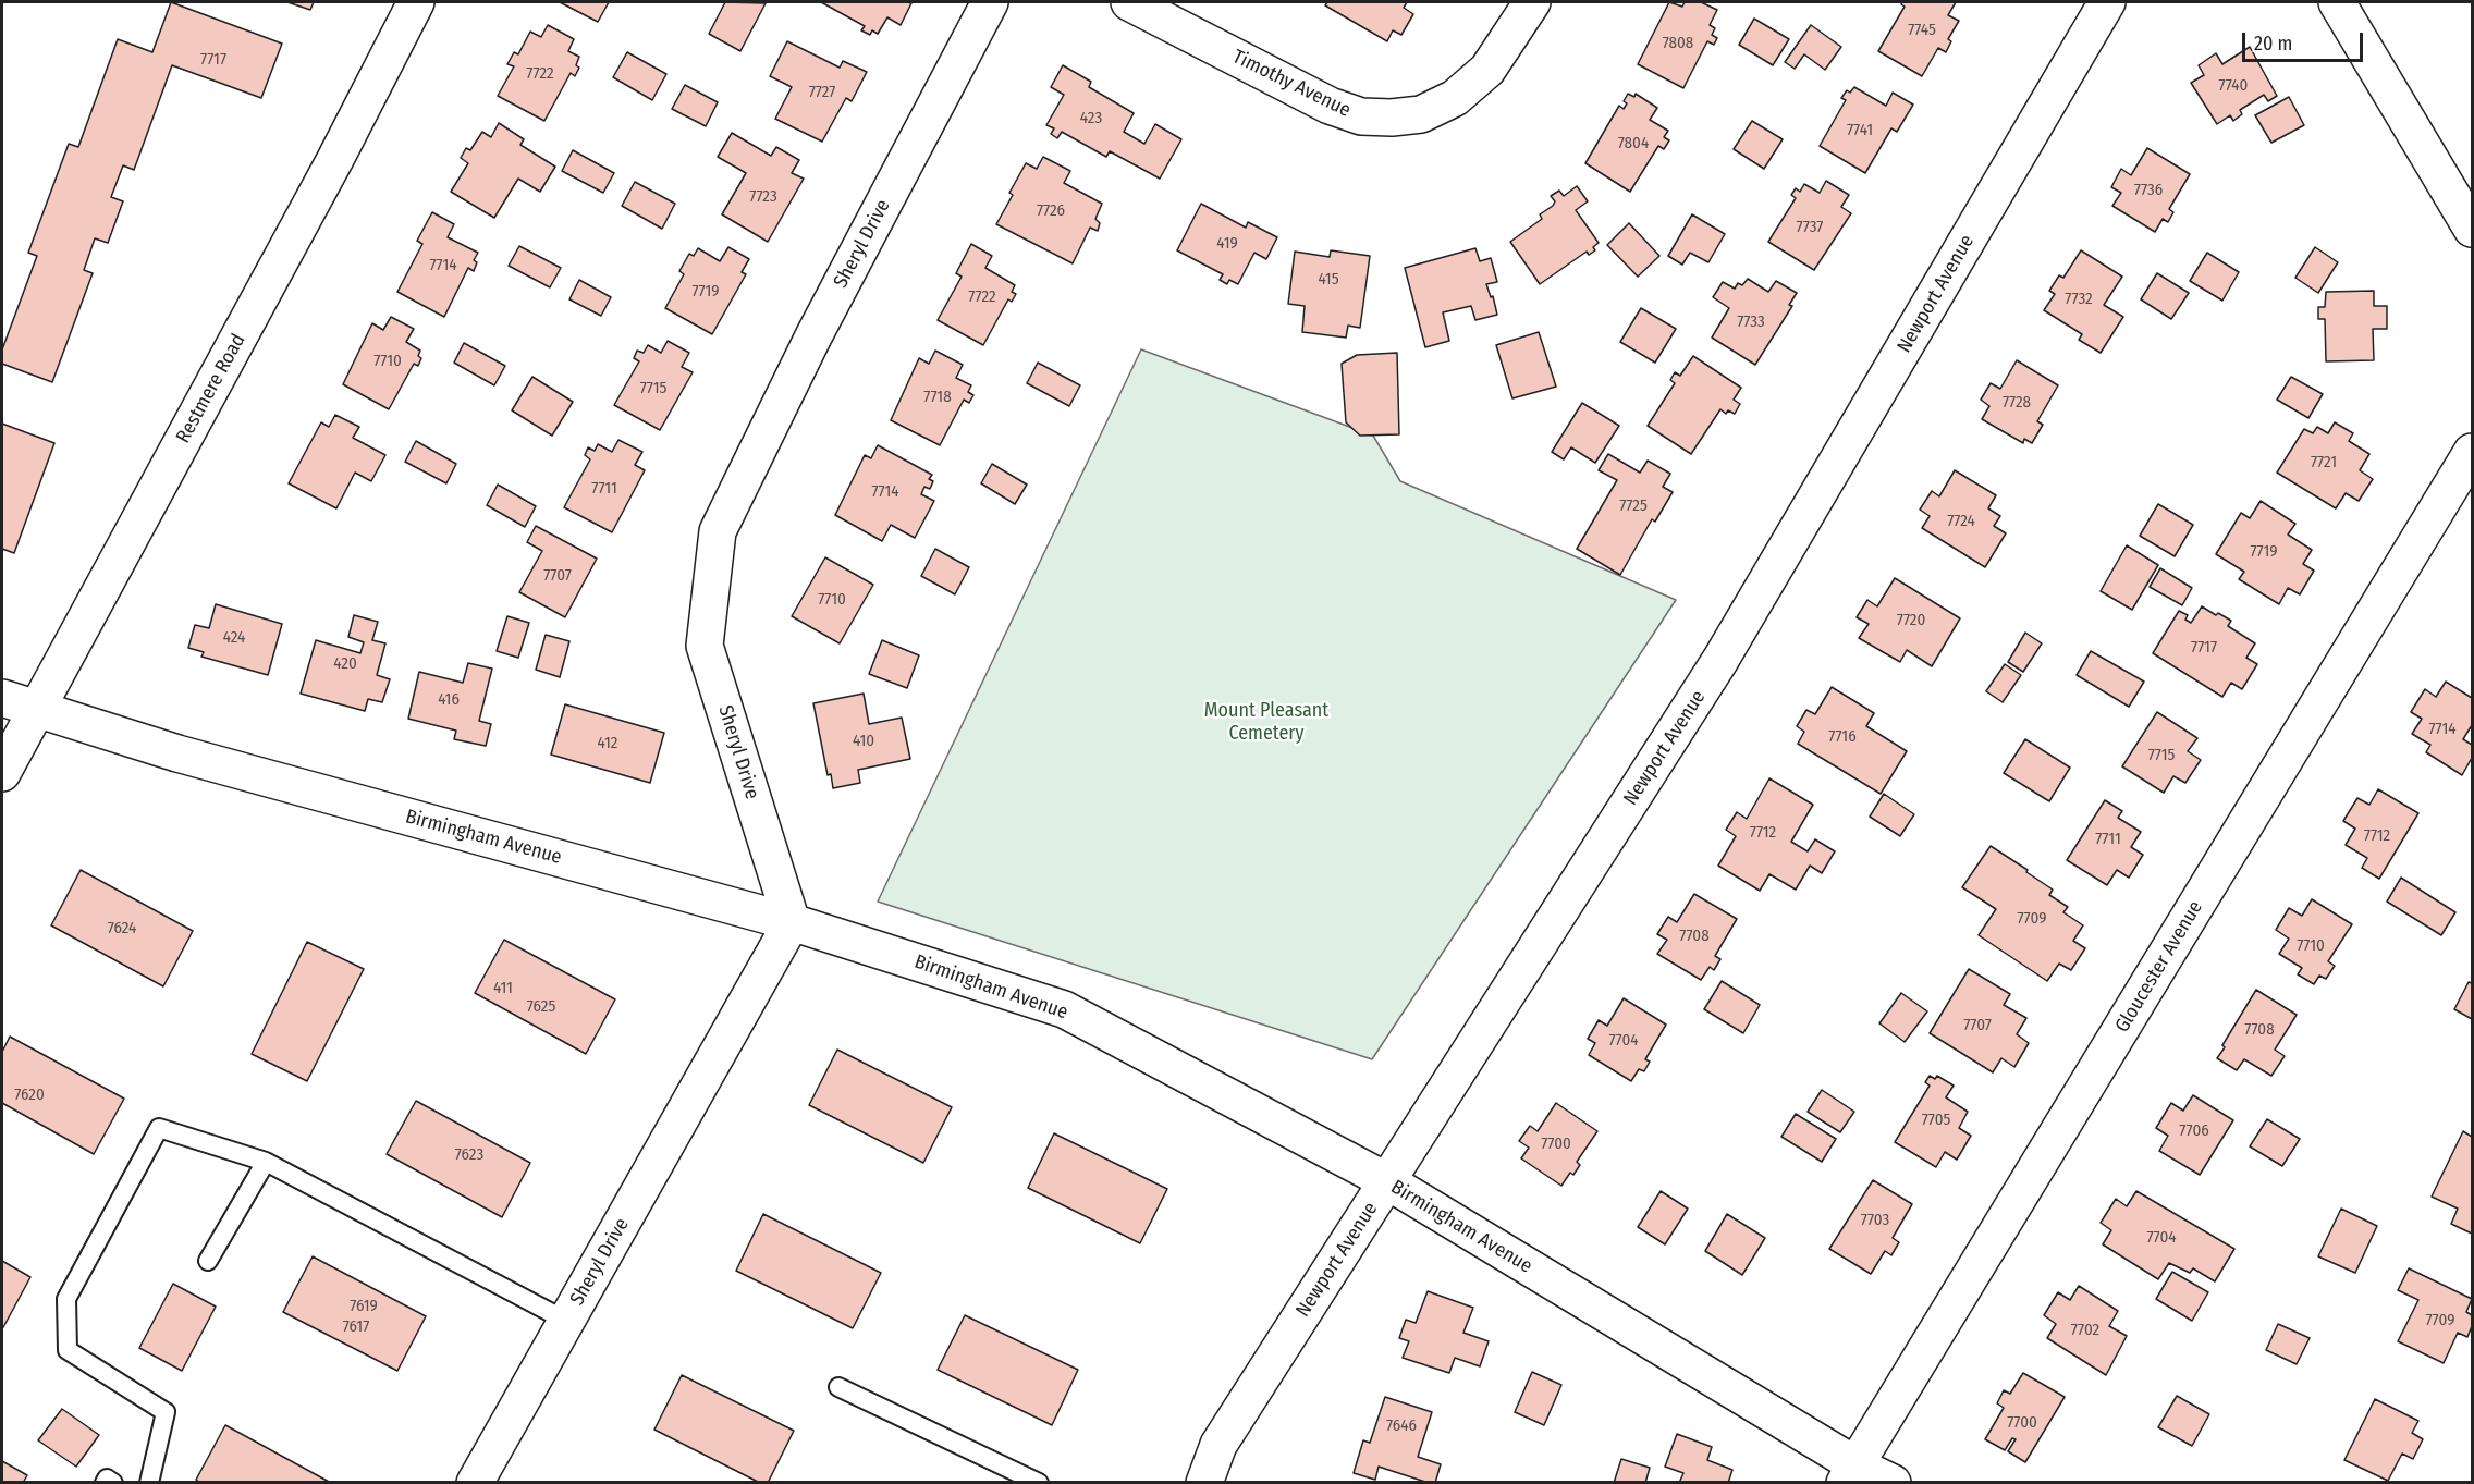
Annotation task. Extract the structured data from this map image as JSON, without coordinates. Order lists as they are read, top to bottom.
{
  "streets": {
    "street": [
      "Timothy Avenue",
      "Sheryl Drive",
      "Newport Avenue",
      "Restmere Road",
      "Birmingham Avenue",
      "Gloucester Avenue"
    ]
  },
  "crossings": [
    ["Sheryl Drive", "Birmingham Avenue"],
    ["Newport Avenue", "Birmingham Avenue"],
    ["Restmere Road", "Birmingham Avenue"],
    ["Birmingham Avenue", "Gloucester Avenue"]
  ],
  "parks": ["Mount Pleasant Cemetery"],
  "house_numbers": [
    "7745",
    "7808",
    "7717",
    "7722",
    "7740",
    "7727",
    "423",
    "7741",
    "7804",
    "7736",
    "7723",
    "7726",
    "7737",
    "419",
    "7714",
    "415",
    "7719",
    "7722",
    "7732",
    "7733",
    "7710",
    "7715",
    "7718",
    "7728",
    "7721",
    "7711",
    "7714",
    "7725",
    "7724",
    "7719",
    "7707",
    "7710",
    "7720",
    "424",
    "7717",
    "420",
    "416",
    "7714",
    "7716",
    "410",
    "412",
    "7715",
    "7712",
    "7712",
    "7711",
    "7709",
    "7624",
    "7708",
    "7710",
    "411",
    "7625",
    "7707",
    "7708",
    "7704",
    "7620",
    "7705",
    "7706",
    "7700",
    "7623",
    "7703",
    "7704",
    "7619",
    "7709",
    "7617",
    "7702",
    "7700",
    "7646"
  ],
  "scale_bar": "20 m"
}
